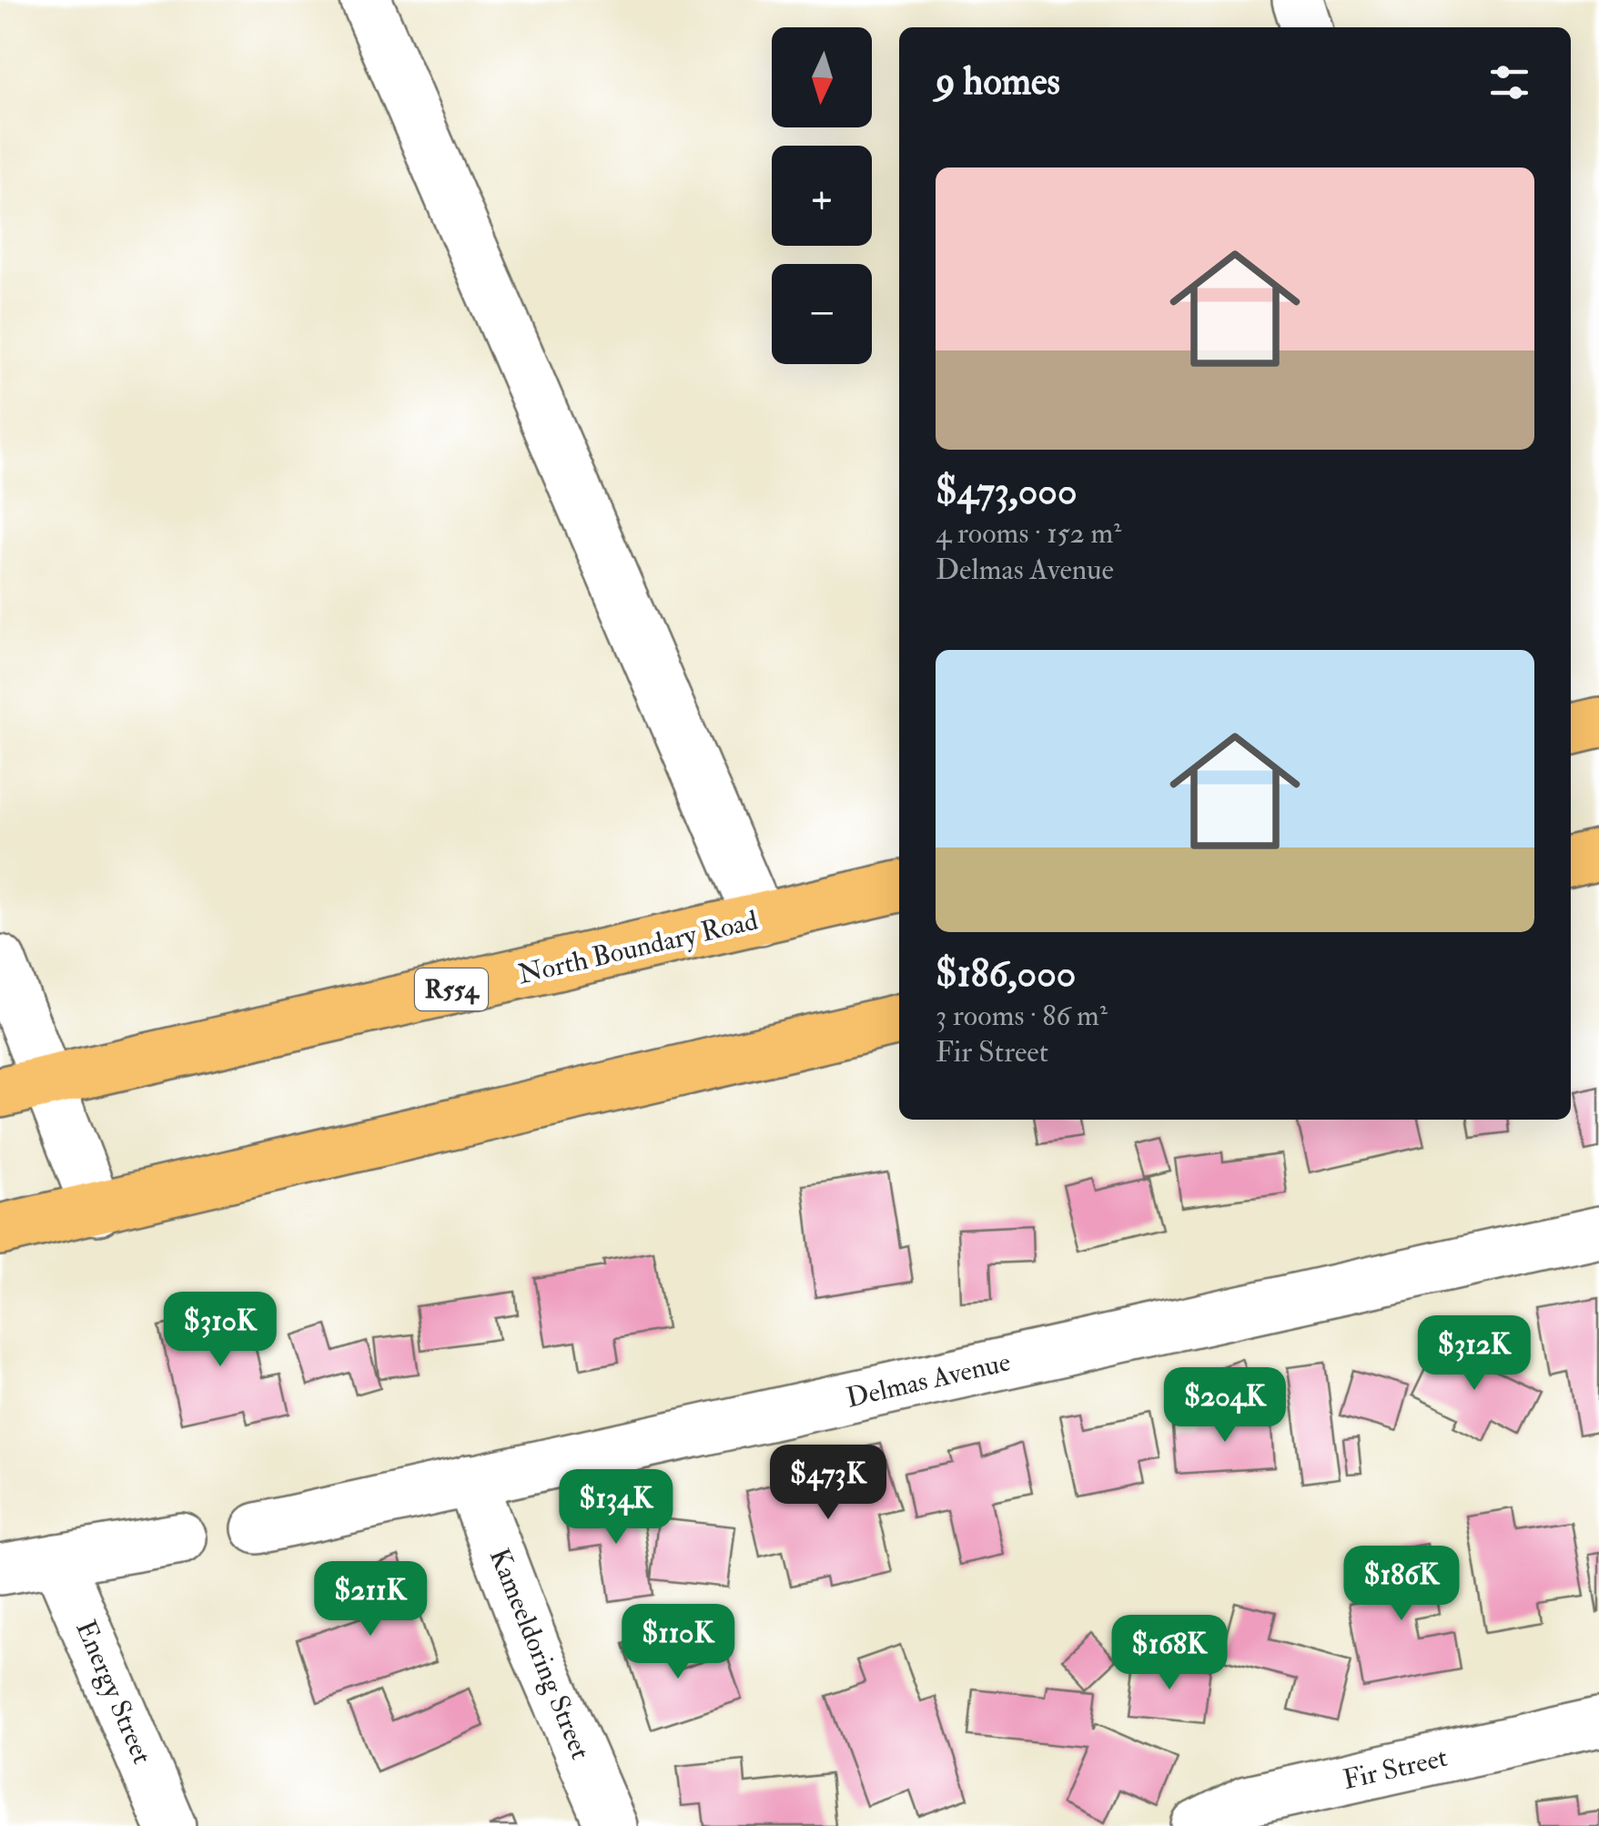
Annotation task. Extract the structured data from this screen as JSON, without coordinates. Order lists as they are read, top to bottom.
{
  "streets": {
    "main road": ["North Boundary Road", "R554"],
    "street": [
      "Delmas Avenue",
      "Kameeldoring Street",
      "Energy Street",
      "Fir Street"
    ]
  },
  "crossings": [
    ["Delmas Avenue", "Kameeldoring Street"]
  ],
  "north": "bottom",
  "page": {
    "map_buttons": ["+", "−"],
    "heading": "9 homes",
    "list": [
      {
        "name": "$473,000",
        "note": "4 rooms · 152 m² · Delmas Avenue"
      },
      {
        "name": "$186,000",
        "note": "3 rooms · 86 m² · Fir Street"
      }
    ],
    "price": [
      "$310K",
      "$312K",
      "$204K",
      "$473K",
      "$134K",
      "$186K",
      "$211K",
      "$110K",
      "$168K"
    ]
  }
}
